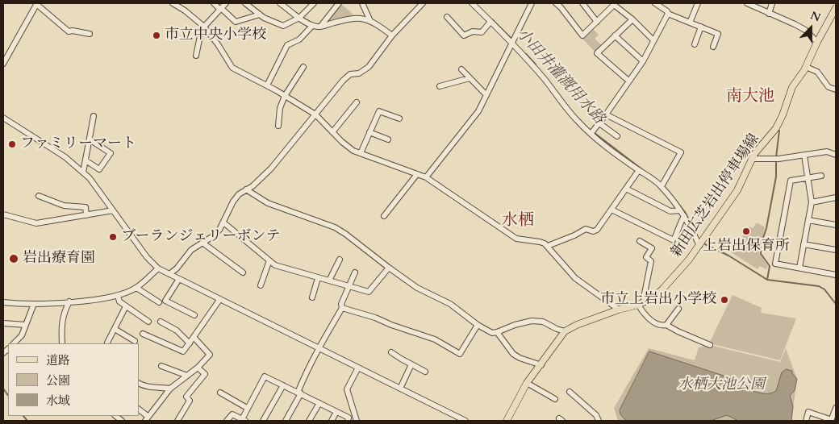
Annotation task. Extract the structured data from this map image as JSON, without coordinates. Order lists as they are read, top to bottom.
{
  "streets": {
    "main road": ["新田広芝岩出停車場線"]
  },
  "districts": ["南大池", "水栖"],
  "water": ["小田井灌漑用水路"],
  "parks": ["水栖大池公園"],
  "places": [
    "市立中央小学校",
    "ファミリーマート",
    "上岩出保育所",
    "ブーランジェリーボンテ",
    "岩出療育園",
    "市立上岩出小学校"
  ],
  "legend": ["道路", "公園", "水域"],
  "north": "top"
}
